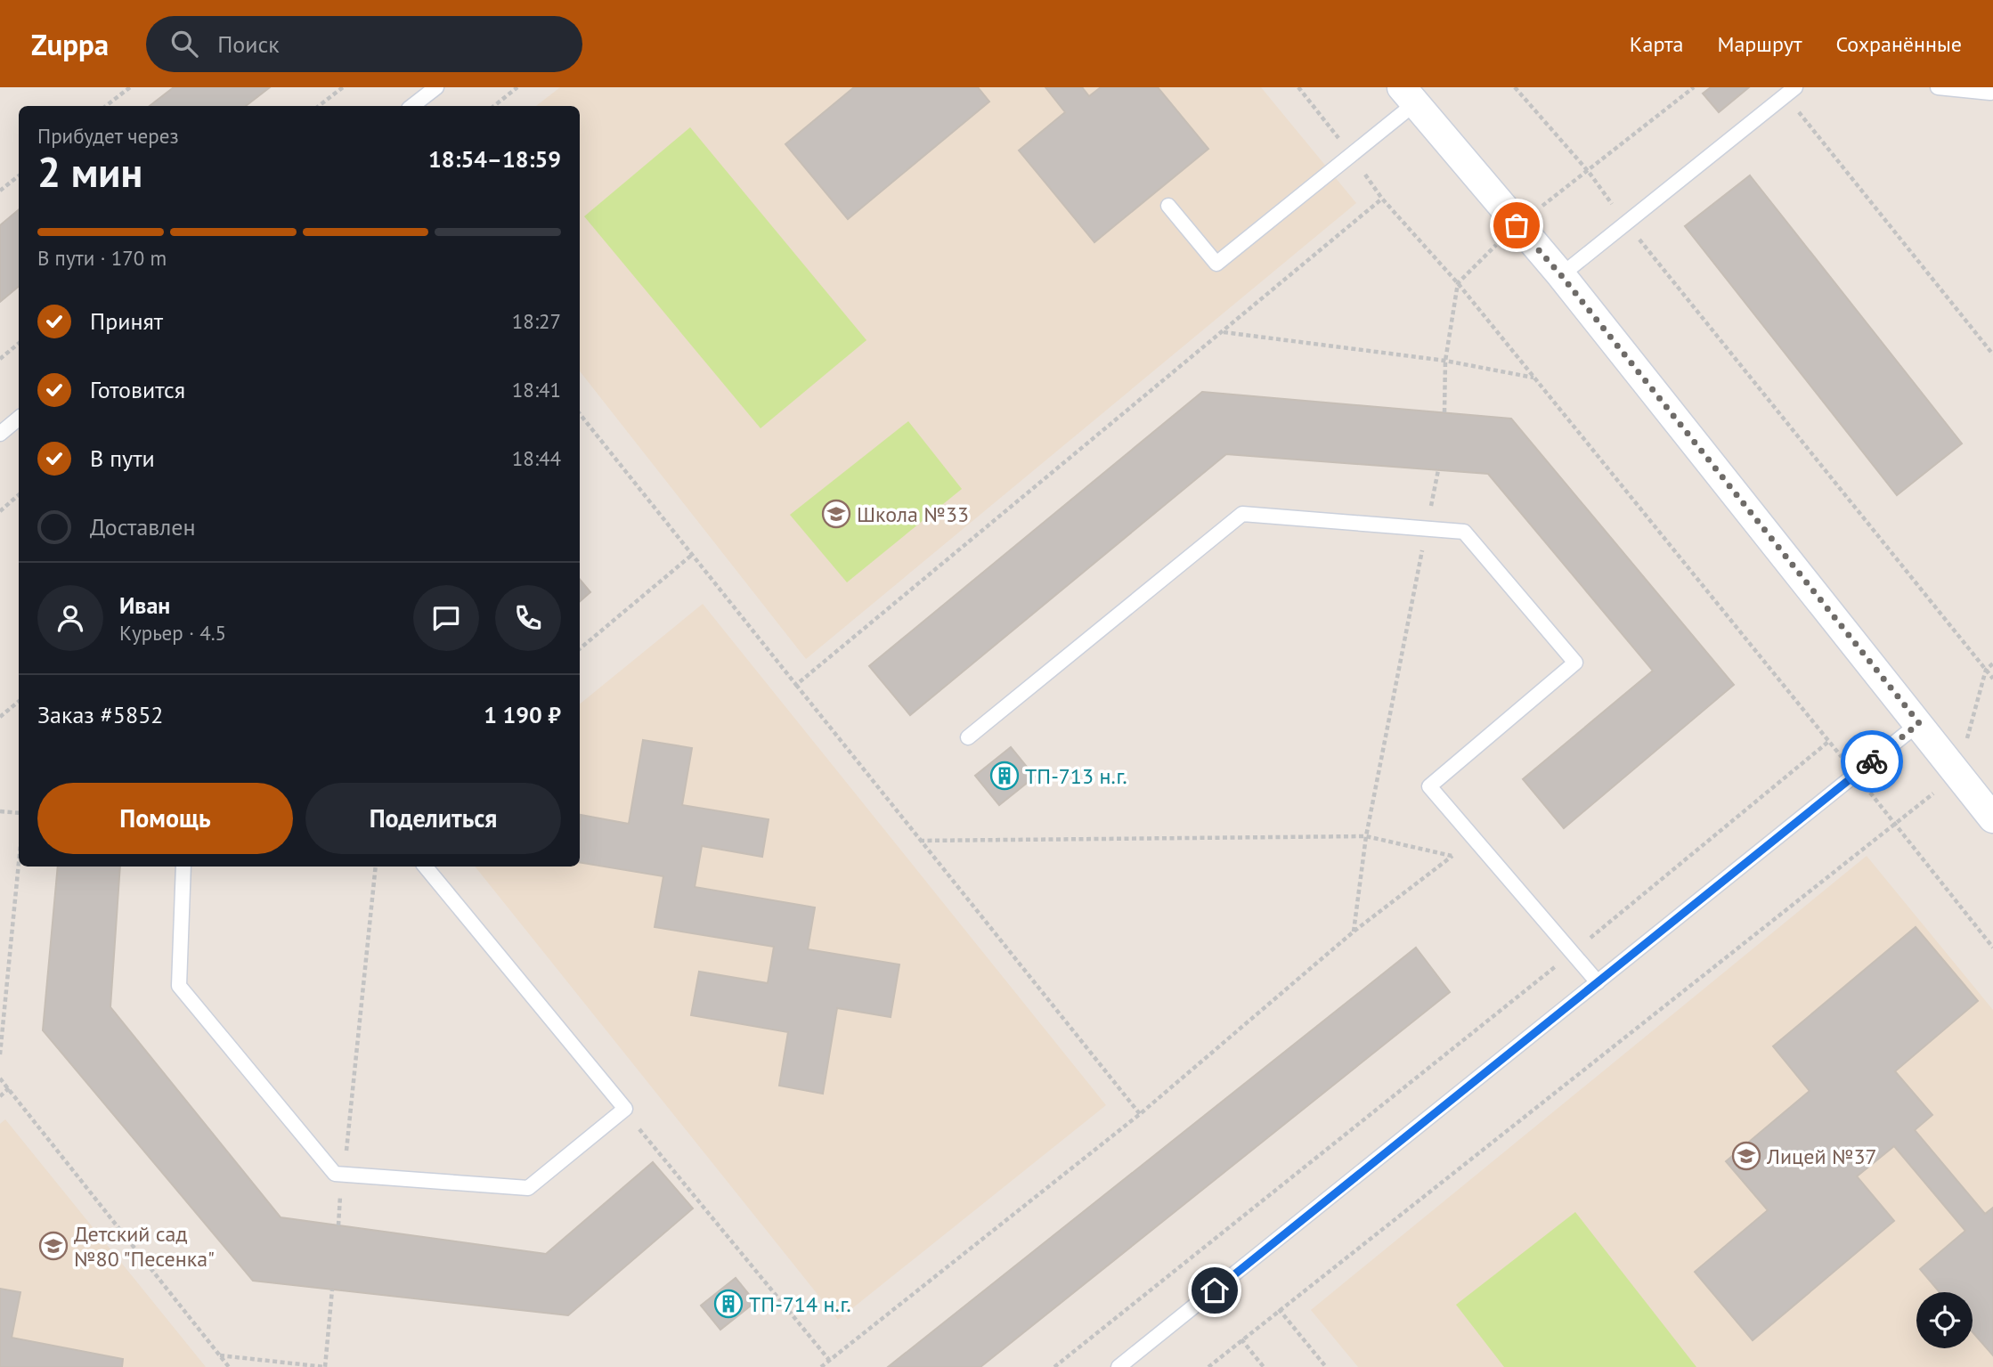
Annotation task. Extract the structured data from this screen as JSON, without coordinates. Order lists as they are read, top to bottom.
{
  "places": {
    "school or university": ["Школа №33", "Лицей №37", "Детский сад №80 \"Песенка\""],
    "building": ["ТП-713 н.г.", "ТП-714 н.г."]
  },
  "page": {
    "header": "Zuppa",
    "search": "Поиск",
    "nav": ["Карта", "Маршрут", "Сохранённые"],
    "heading": ["2 мин", "Прибудет через", "18:54–18:59"],
    "panel": [
      "Иван",
      "Курьер · 4.5",
      "Заказ #5852",
      "1 190 ₽"
    ],
    "bar": "В пути · 170 m",
    "list": [
      ["Принят", "18:27"],
      ["Готовится", "18:41"],
      ["В пути", "18:44"],
      "Доставлен"
    ],
    "buttons": ["Помощь", "Поделиться"]
  }
}
